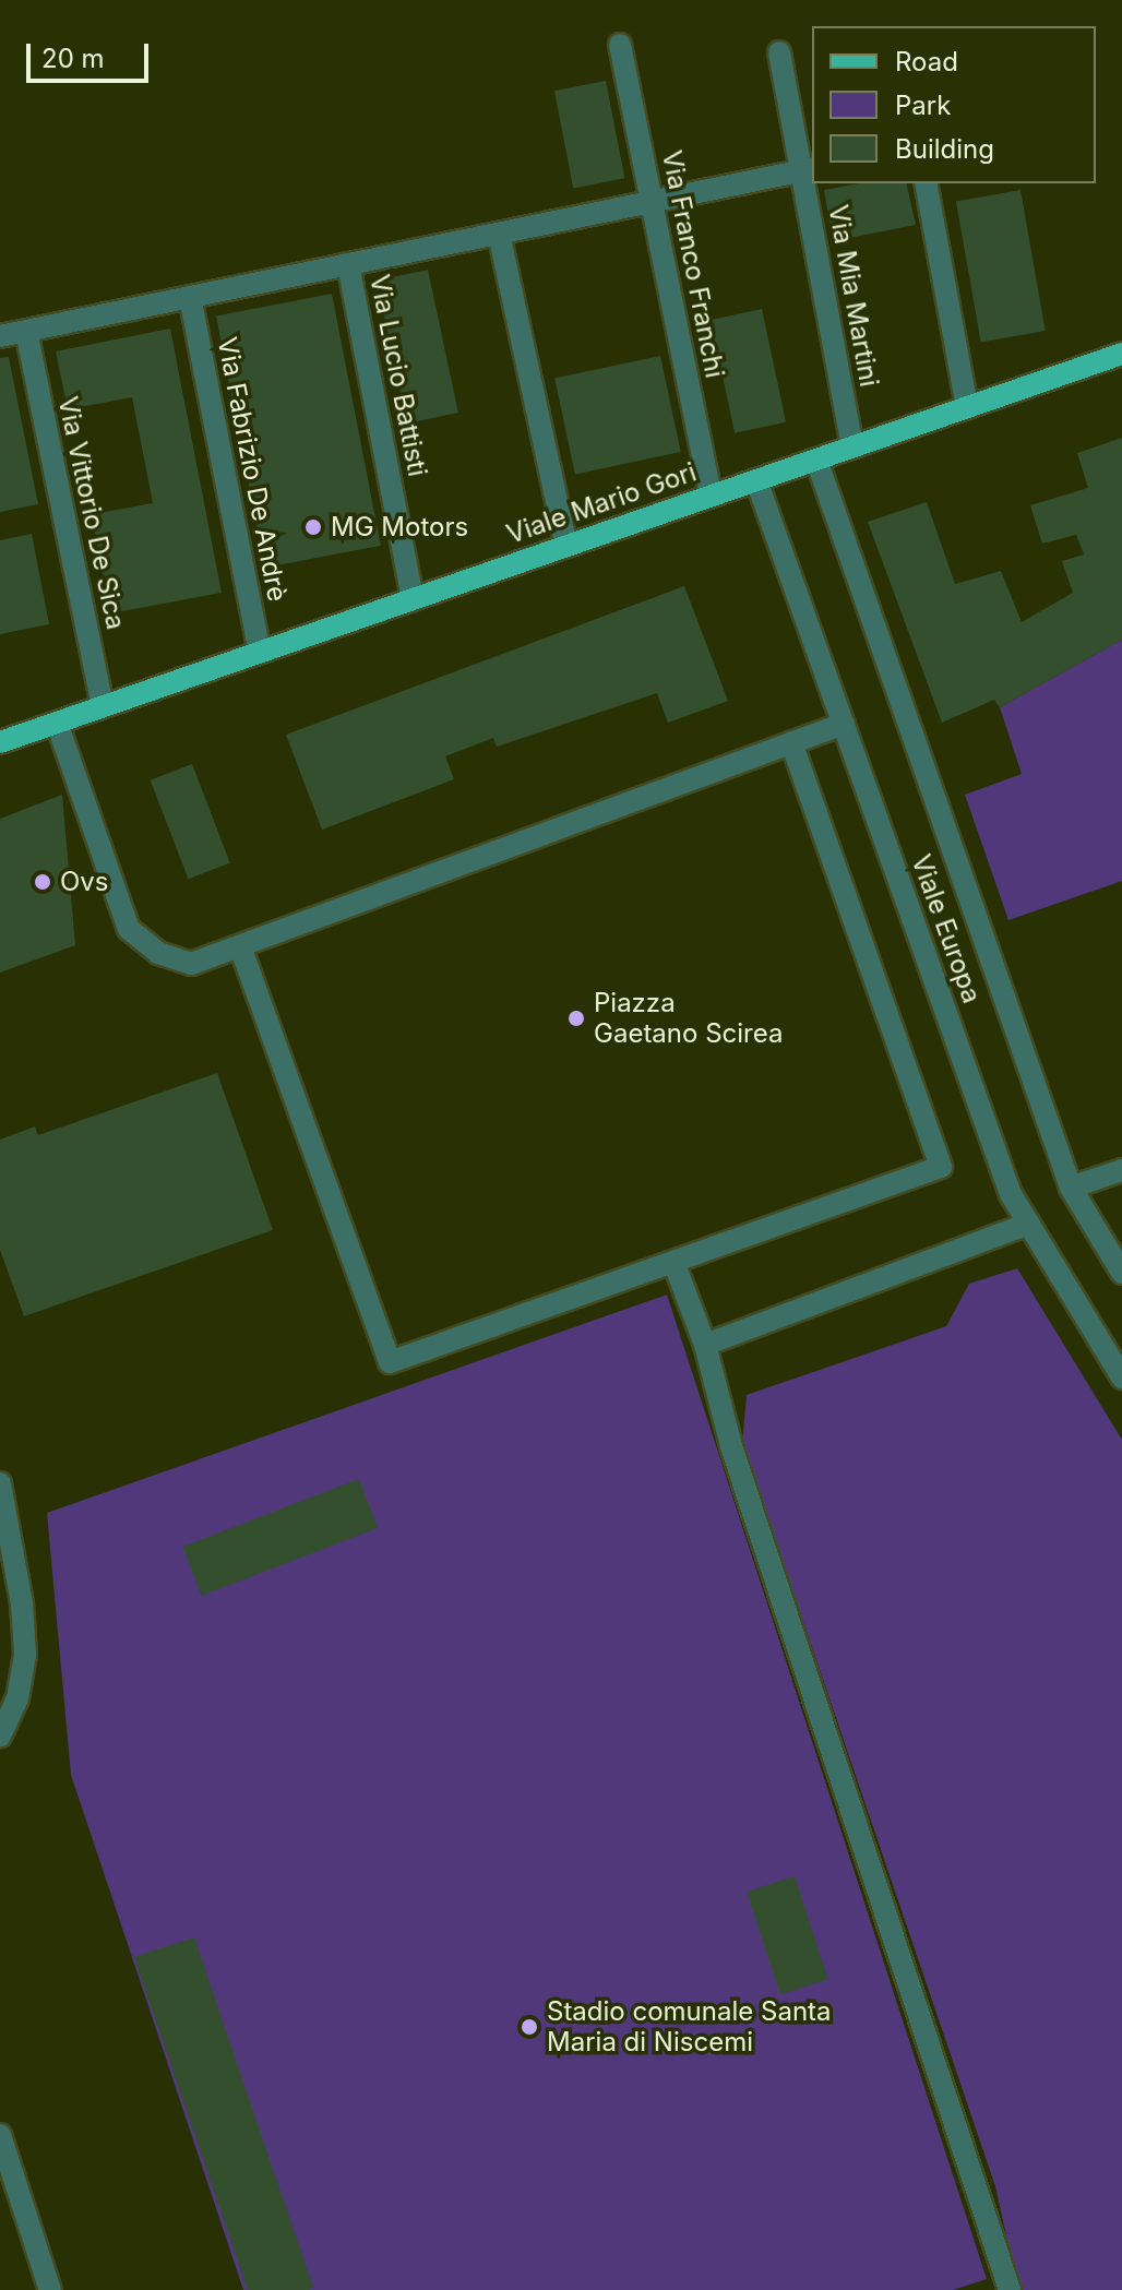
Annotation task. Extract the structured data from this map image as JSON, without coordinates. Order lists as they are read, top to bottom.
{
  "streets": {
    "main road": ["Viale Mario Gori"],
    "street": [
      "Via Franco Franchi",
      "Via Mia Martini",
      "Via Lucio Battisti",
      "Via Fabrizio De Andrè",
      "Via Vittorio De Sica",
      "Viale Europa"
    ]
  },
  "crossings": [
    ["Via Franco Franchi", "Viale Mario Gori"],
    ["Via Mia Martini", "Viale Mario Gori"],
    ["Via Lucio Battisti", "Viale Mario Gori"],
    ["Via Fabrizio De Andrè", "Viale Mario Gori"],
    ["Viale Mario Gori", "Via Vittorio De Sica"],
    ["Viale Mario Gori", "Viale Europa"]
  ],
  "places": [
    "MG Motors",
    "Ovs",
    "Piazza Gaetano Scirea",
    "Stadio comunale Santa Maria di Niscemi"
  ],
  "legend": ["Road", "Park", "Building"],
  "scale_bar": "20 m"
}
